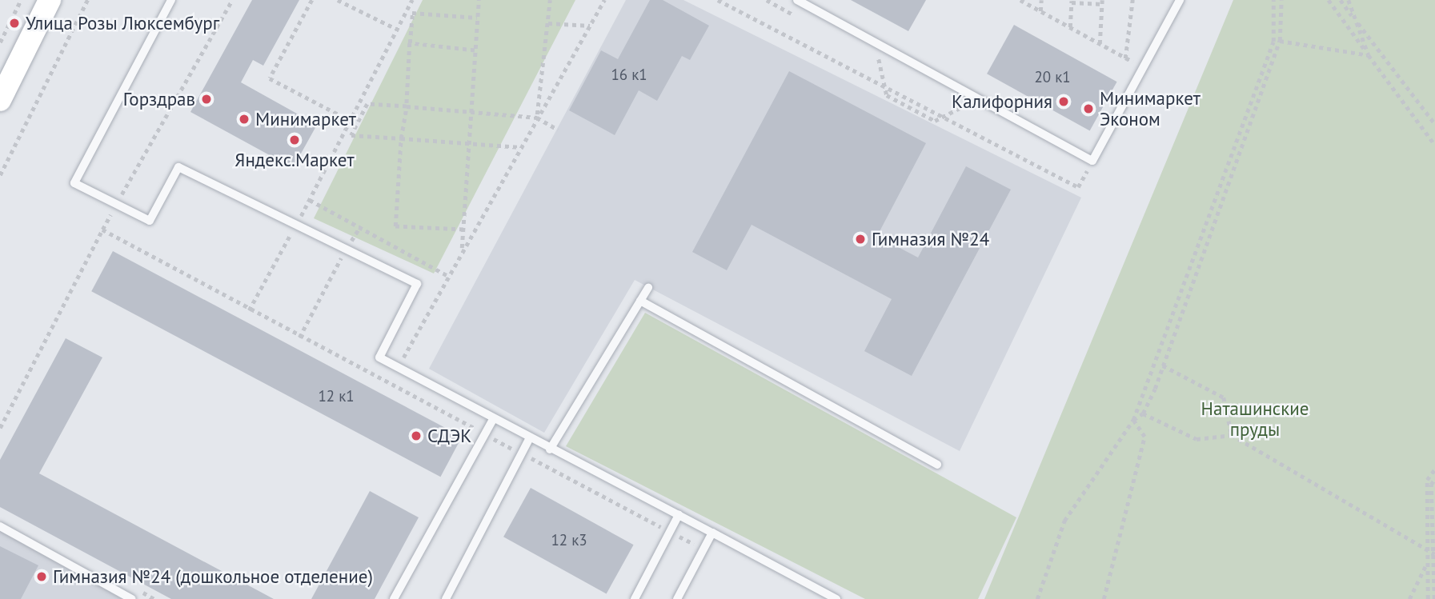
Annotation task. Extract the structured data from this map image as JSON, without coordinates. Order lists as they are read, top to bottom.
{
  "parks": ["Наташинские пруды"],
  "places": [
    "Улица Розы Люксембург",
    "Горздрав",
    "Калифорния",
    "Минимаркет Эконом",
    "Минимаркет",
    "Яндекс.Маркет",
    "Гимназия №24",
    "СДЭК",
    "Гимназия №24 (дошкольное отделение)"
  ],
  "house_numbers": [
    "16 к1",
    "20 к1",
    "12 к1",
    "12 к3"
  ]
}
